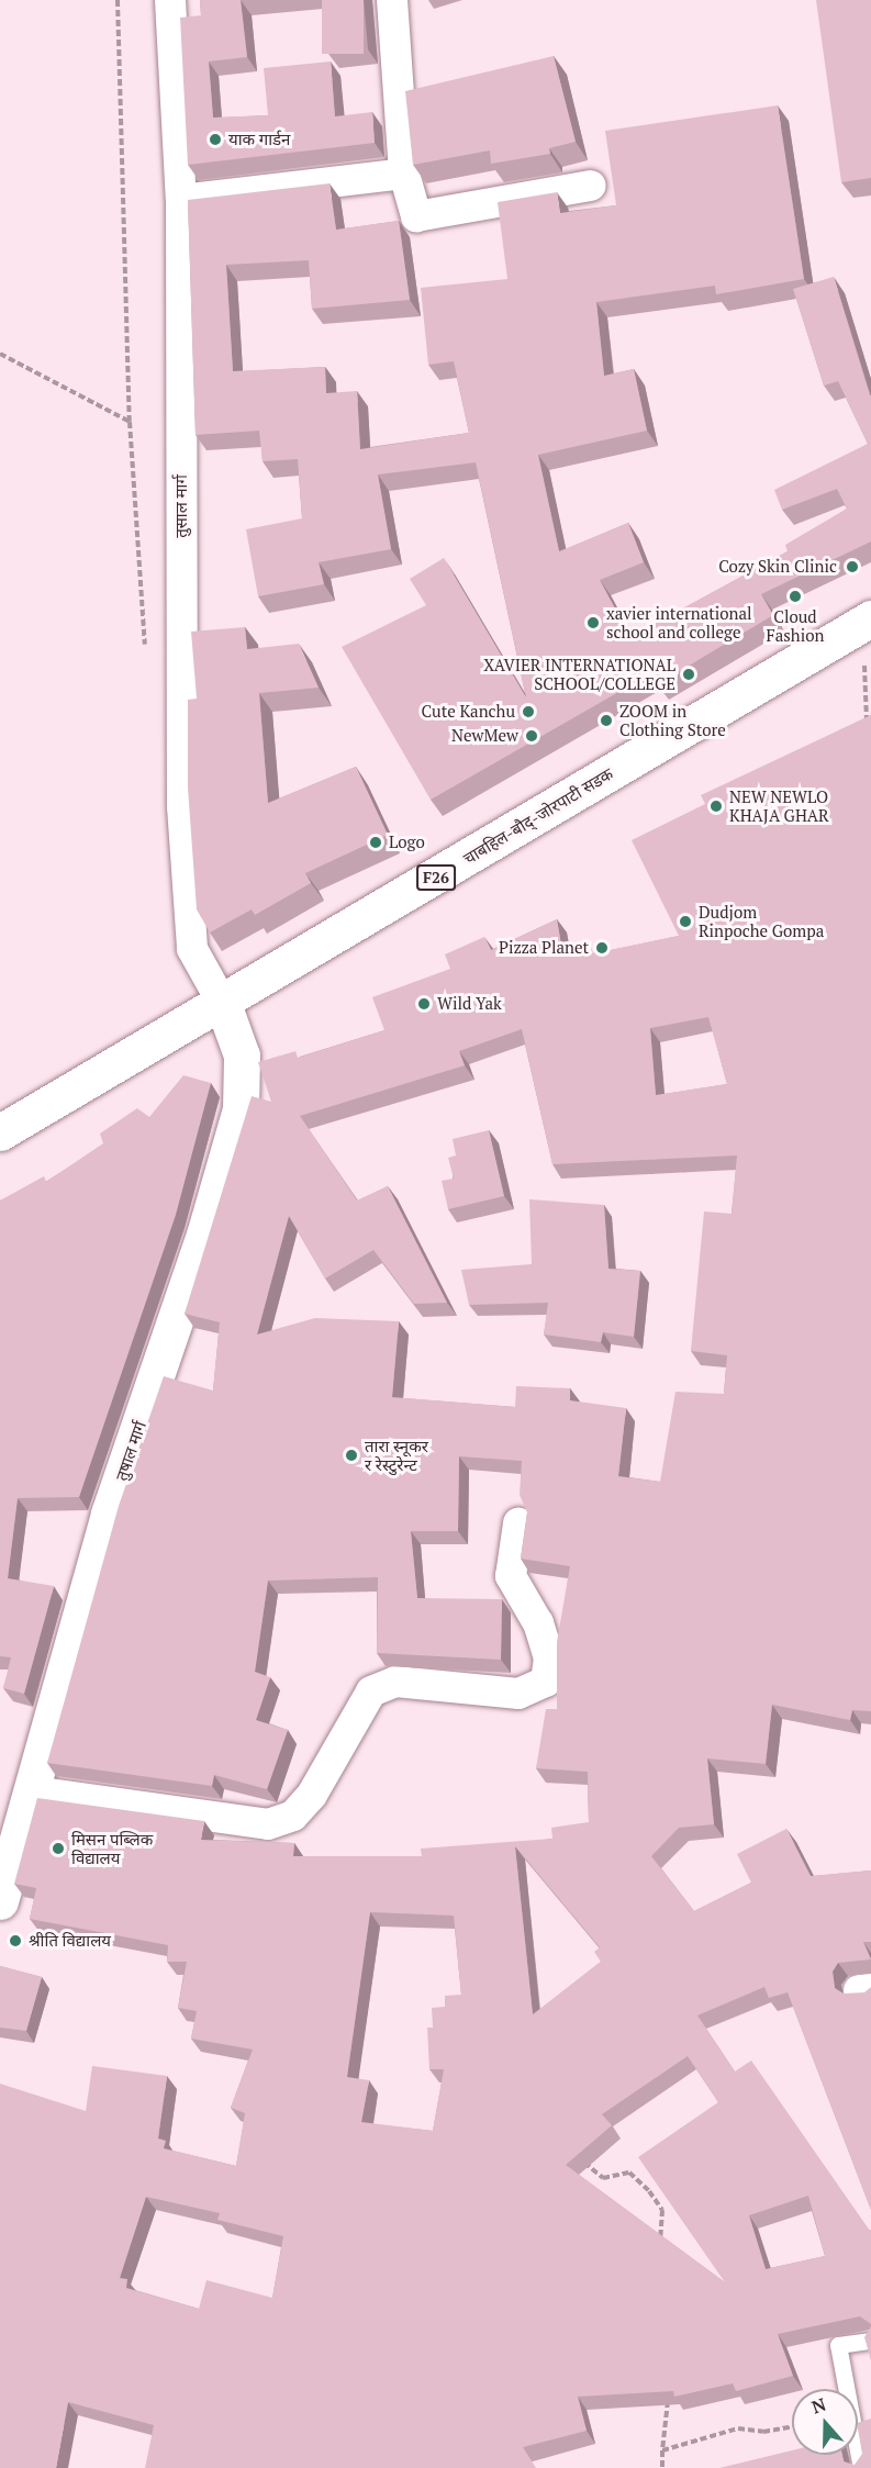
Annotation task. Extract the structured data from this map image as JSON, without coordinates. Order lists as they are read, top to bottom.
{
  "streets": {
    "main road": ["चाबहिल-बौद्-जोरपाटी सडक", "F26", "तुषाल मार्ग"],
    "street": ["तुसाल मार्ग"]
  },
  "crossings": [
    ["तुसाल मार्ग", "चाबहिल-बौद्-जोरपाटी सडक"],
    ["तुसाल मार्ग", "तुषाल मार्ग"],
    ["चाबहिल-बौद्-जोरपाटी सडक", "तुषाल मार्ग"]
  ],
  "places": [
    "याक गार्डन",
    "Cozy Skin Clinic",
    "Cloud Fashion",
    "xavier international school and college",
    "XAVIER INTERNATIONAL SCHOOL/COLLEGE",
    "Cute Kanchu",
    "ZOOM in Clothing Store",
    "NewMew",
    "NEW NEWLO KHAJA GHAR",
    "Logo",
    "Dudjom Rinpoche Gompa",
    "Pizza Planet",
    "Wild Yak",
    "तारा स्नूकर र रेस्टुरेन्ट",
    "मिसन पब्लिक विद्यालय",
    "श्रीति विद्यालय"
  ],
  "north": "top"
}
